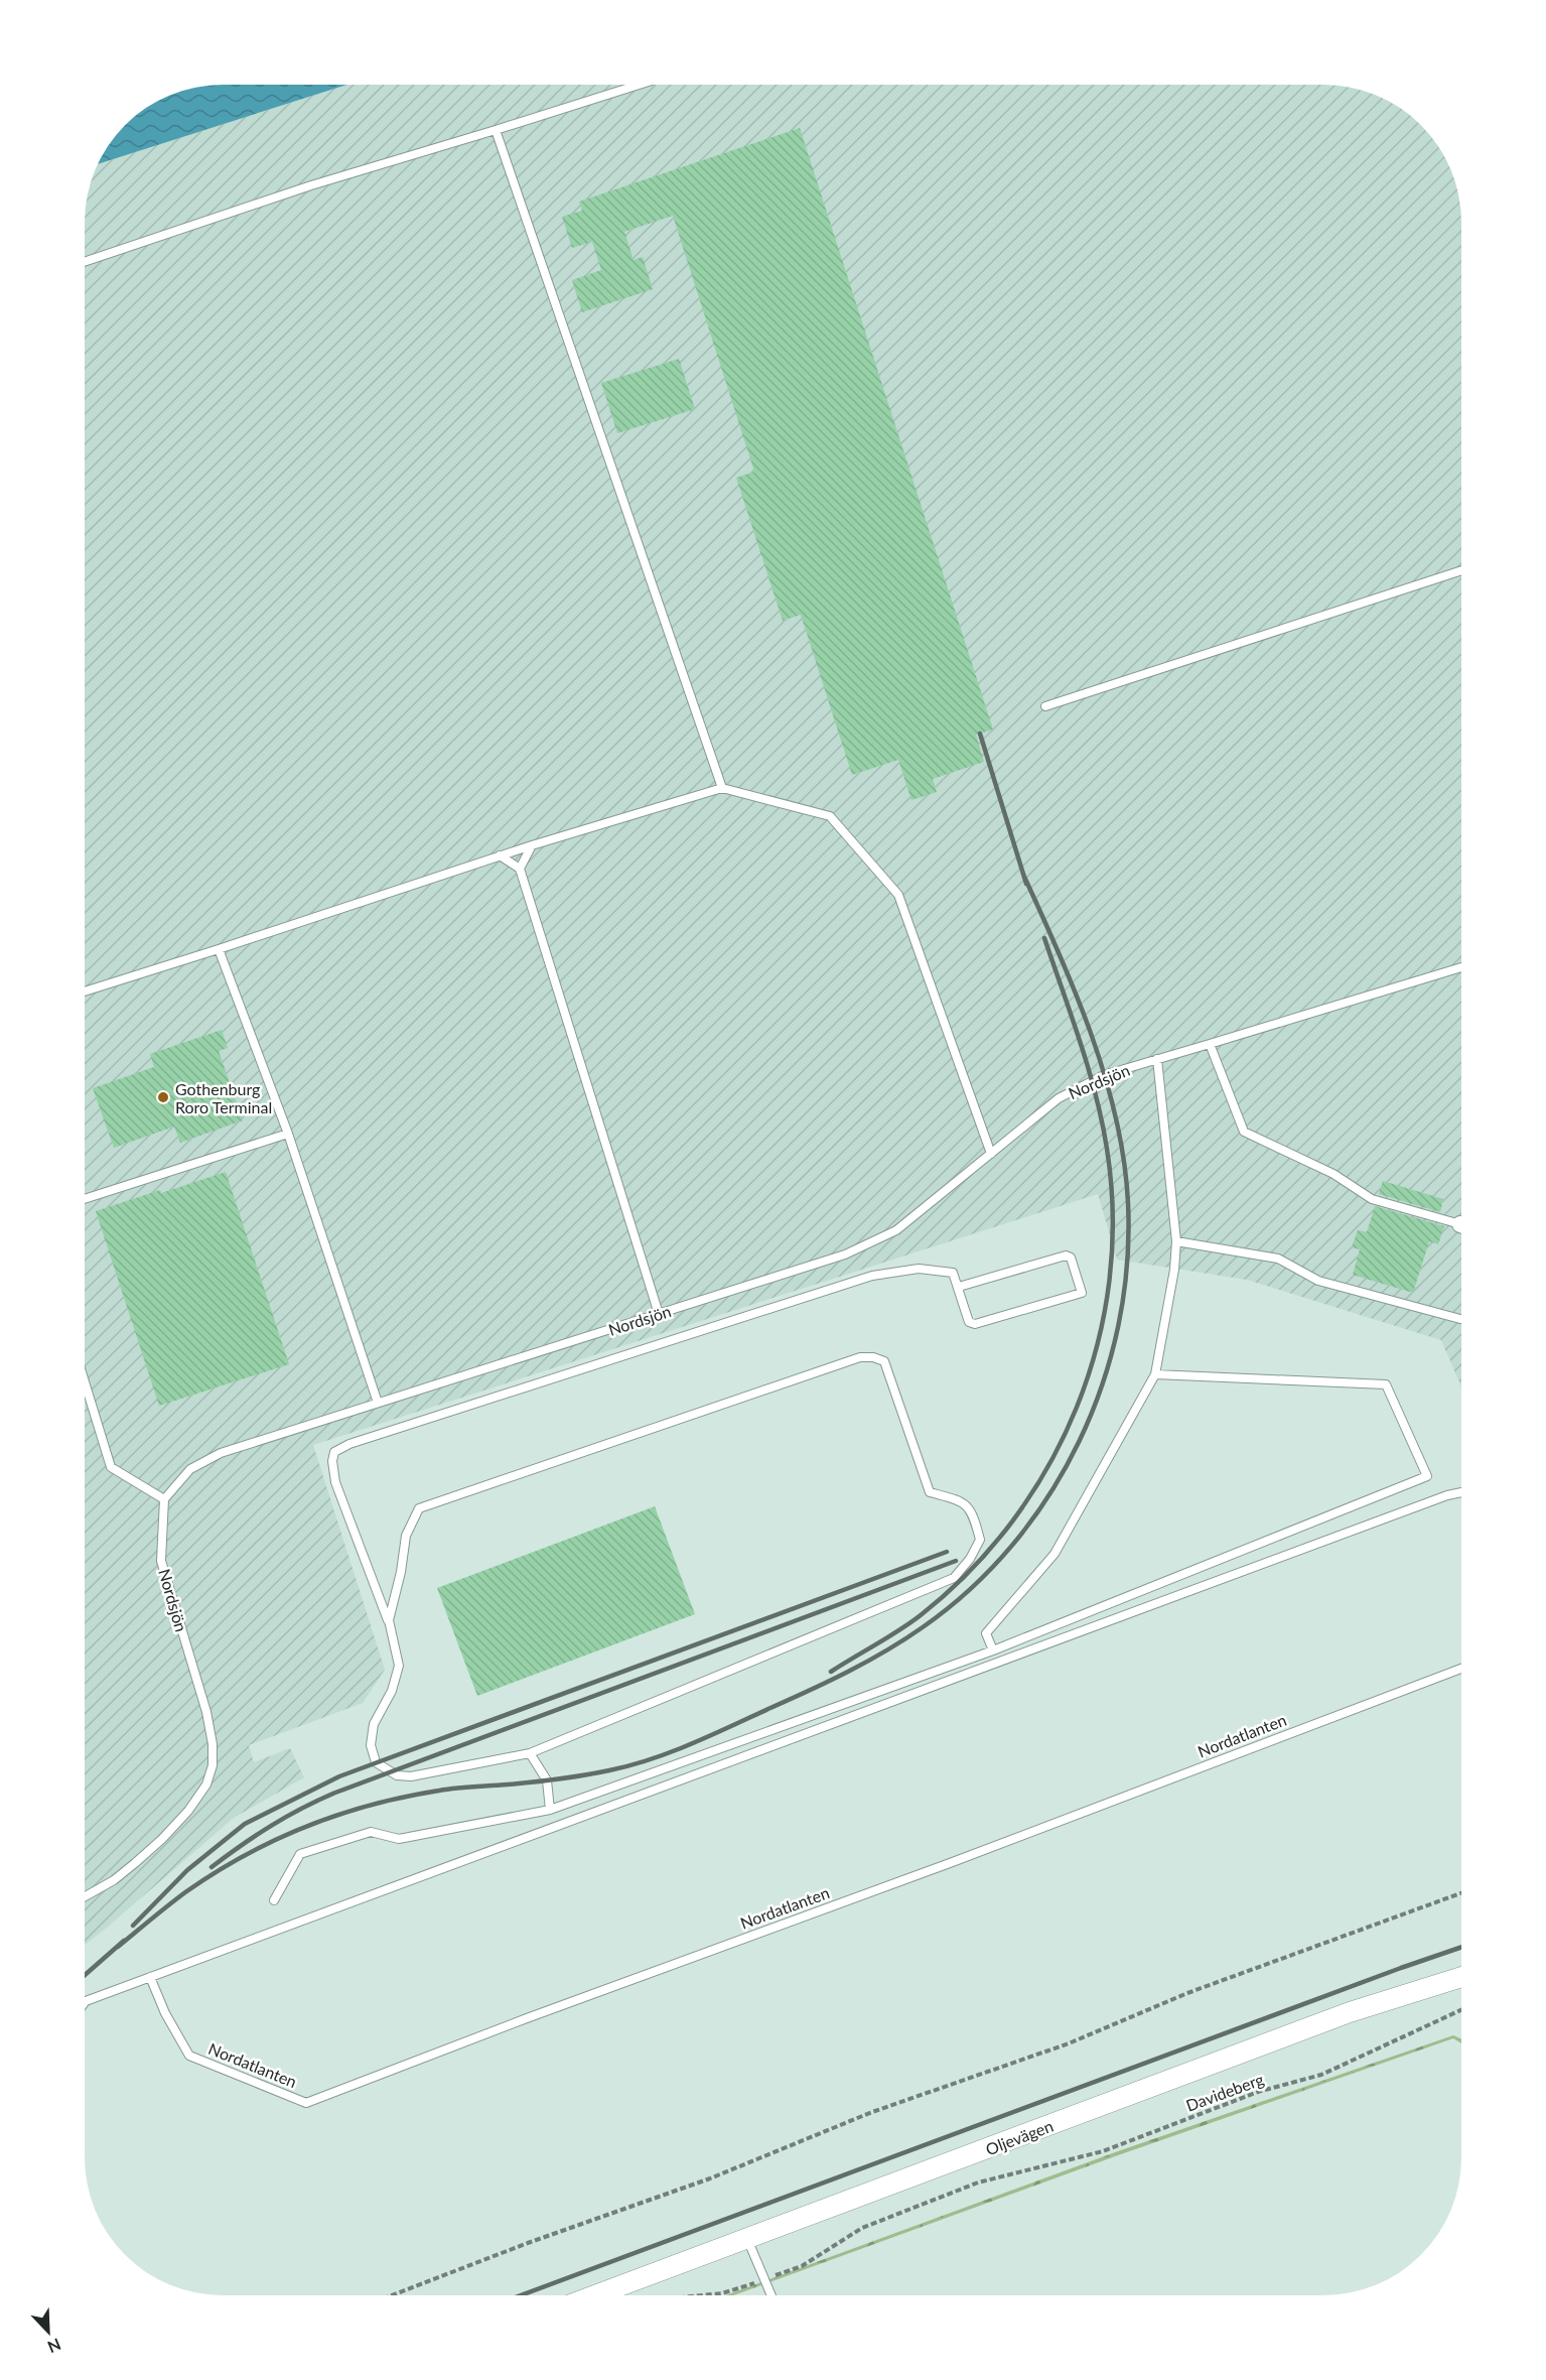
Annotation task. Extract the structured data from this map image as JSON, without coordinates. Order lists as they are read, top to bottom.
{
  "streets": {
    "street": ["Oljevägen"],
    "lane": ["Nordsjön", "Nordatlanten"],
    "path": ["Davideberg"]
  },
  "places": ["Gothenburg Roro Terminal"],
  "north": "bottom right"
}
